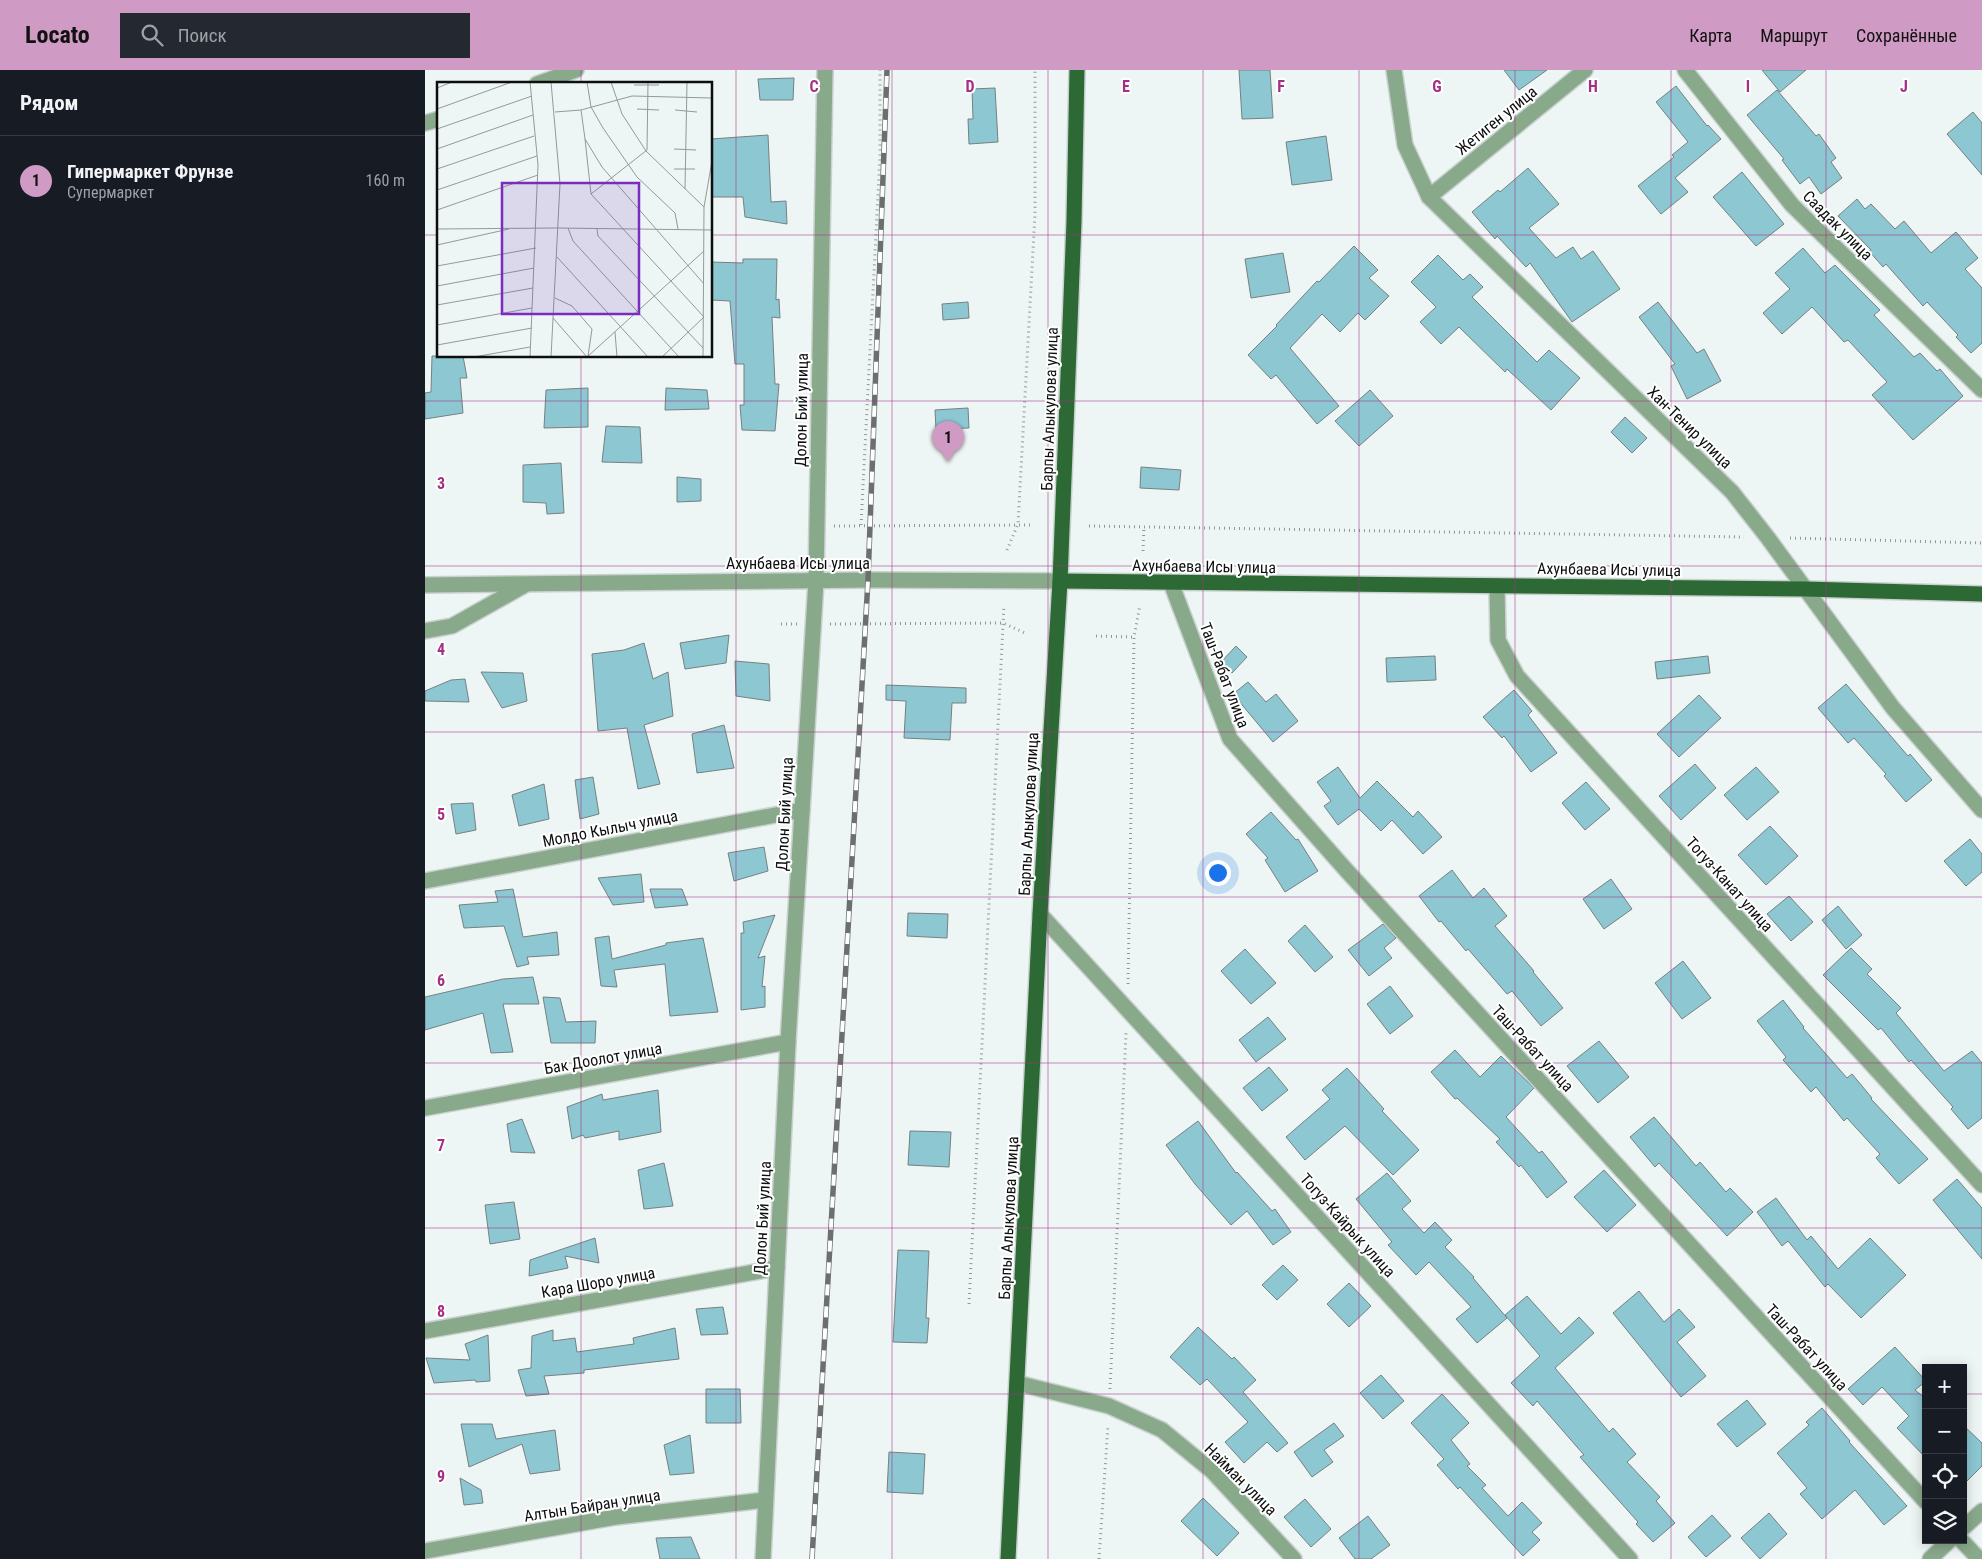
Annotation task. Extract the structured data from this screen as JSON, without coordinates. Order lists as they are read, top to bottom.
{
  "streets": {
    "main road": ["Барпы Алыкулова улица", "Ахунбаева Исы улица"],
    "street": [
      "Жетиген улица",
      "Саадак улица",
      "Долон Бий улица",
      "Хан-Тенир улица",
      "Таш-Рабат улица",
      "Молдо Кылыч улица",
      "Тогуз-Канат улица",
      "Бак Доолот улица",
      "Тогуз-Кайрык улица",
      "Кара Шоро улица",
      "Найман улица",
      "Алтын Байран улица"
    ]
  },
  "crossings": [
    ["Жетиген улица", "Хан-Тенир улица"],
    ["Барпы Алыкулова улица", "Ахунбаева Исы улица"],
    ["Барпы Алыкулова улица", "Тогуз-Кайрык улица"],
    ["Барпы Алыкулова улица", "Найман улица"],
    ["Долон Бий улица", "Ахунбаева Исы улица"],
    ["Долон Бий улица", "Молдо Кылыч улица"],
    ["Долон Бий улица", "Бак Доолот улица"],
    ["Долон Бий улица", "Кара Шоро улица"],
    ["Долон Бий улица", "Алтын Байран улица"],
    ["Хан-Тенир улица", "Ахунбаева Исы улица"],
    ["Ахунбаева Исы улица", "Таш-Рабат улица"],
    ["Ахунбаева Исы улица", "Тогуз-Канат улица"]
  ],
  "page": {
    "header": "Locato",
    "search": "Поиск",
    "nav": ["Карта", "Маршрут", "Сохранённые"],
    "heading": "Рядом",
    "list": [
      {
        "mark": "1",
        "name": "Гипермаркет Фрунзе",
        "note": "Супермаркет",
        "value": "160 m"
      }
    ],
    "pins": "1",
    "map_buttons": ["+", "−"]
  },
  "grid": {
    "columns": [
      "C",
      "D",
      "E",
      "F",
      "G",
      "H",
      "I",
      "J"
    ],
    "rows": [
      "3",
      "4",
      "5",
      "6",
      "7",
      "8",
      "9"
    ]
  }
}
